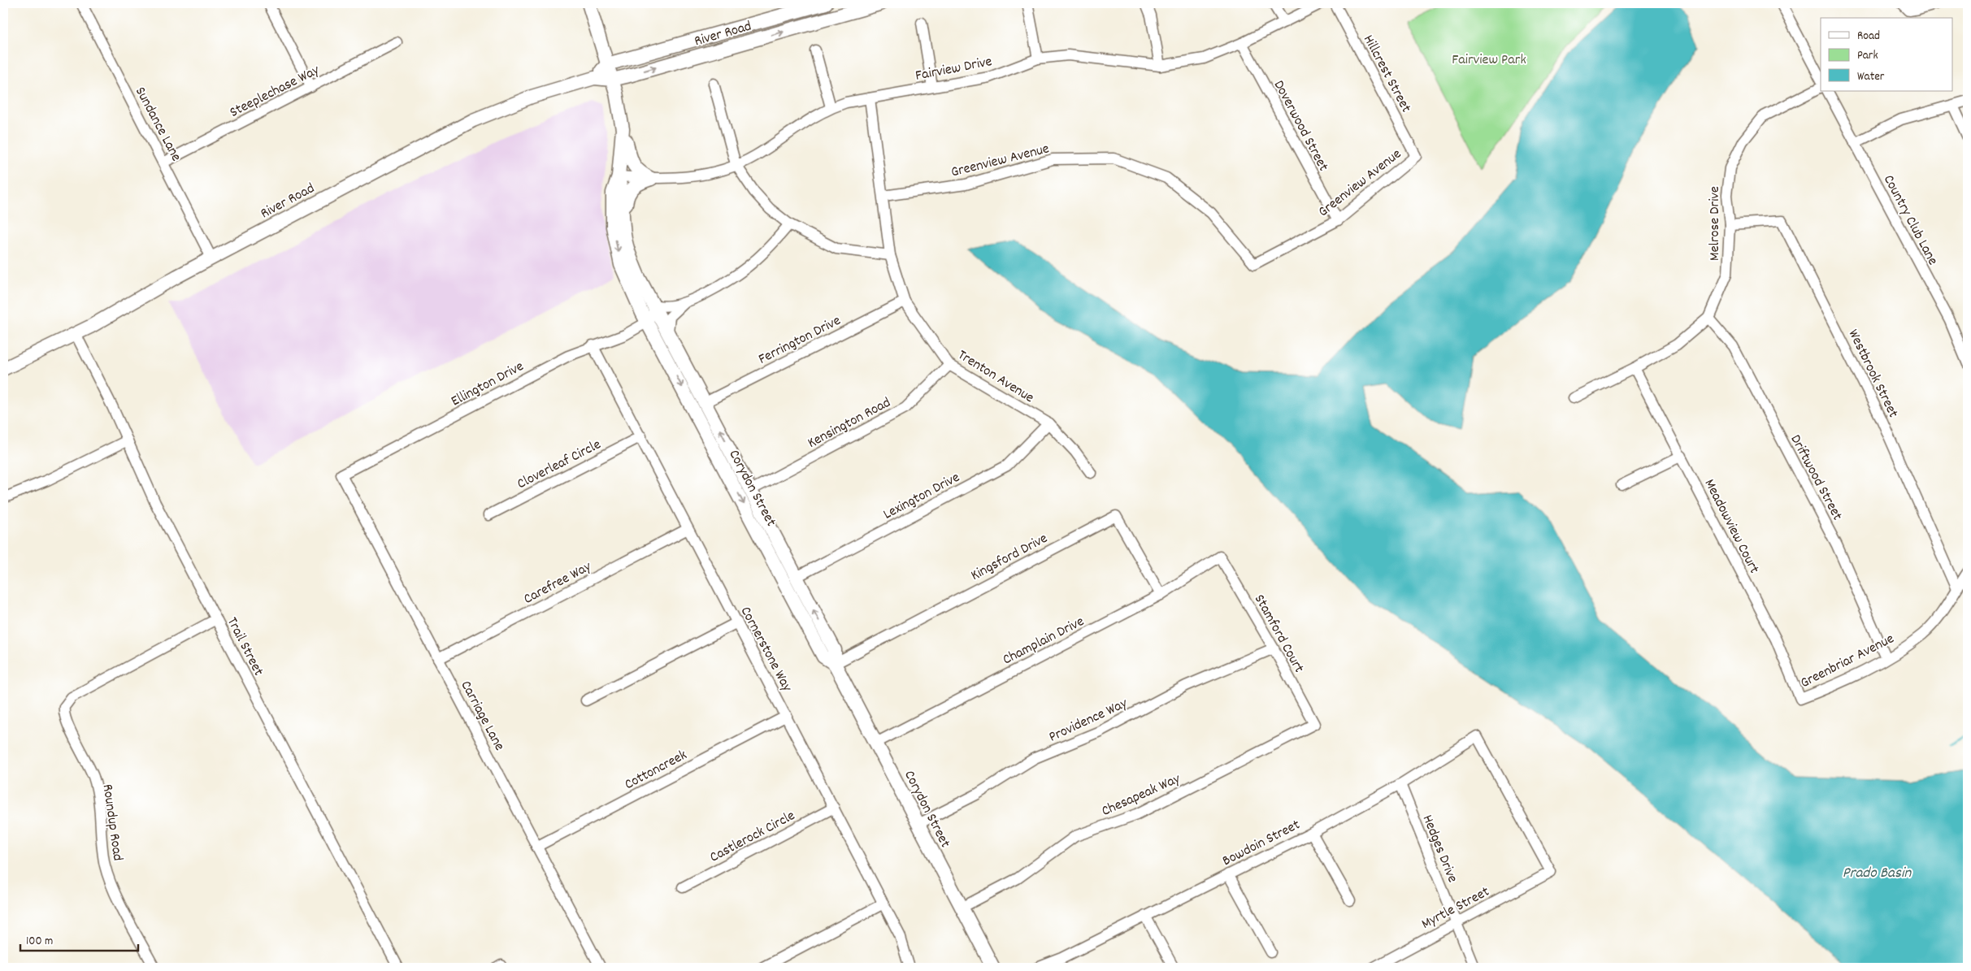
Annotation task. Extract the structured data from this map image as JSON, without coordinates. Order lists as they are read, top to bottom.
{
  "streets": {
    "main road": ["River Road", "Corydon Street"],
    "street": [
      "Fairview Drive",
      "Hillcrest Street",
      "Steeplechase Way",
      "Sundance Lane",
      "Doverwood Street",
      "Greenview Avenue",
      "Country Club Lane",
      "Melrose Drive",
      "Ferrington Drive",
      "Westbrook Street",
      "Trenton Avenue",
      "Ellington Drive",
      "Kensington Road",
      "Cloverleaf Circle",
      "Driftwood Street",
      "Lexington Drive",
      "Meadowview Court",
      "Kingsford Drive",
      "Carefree Way",
      "Stamford Court",
      "Champlain Drive",
      "Trail Street",
      "Cornerstone Way",
      "Greenbriar Avenue",
      "Carriage Lane",
      "Providence Way",
      "Cottoncreek",
      "Chesapeak Way",
      "Roundup Road",
      "Castlerock Circle",
      "Bowdoin Street",
      "Hedges Drive",
      "Myrtle Street"
    ]
  },
  "crossings": [
    ["River Road", "Sundance Lane"],
    ["River Road", "Corydon Street"],
    ["River Road", "Trail Street"],
    ["Fairview Drive", "Doverwood Street"],
    ["Fairview Drive", "Trenton Avenue"],
    ["Fairview Drive", "Corydon Street"],
    ["Hillcrest Street", "Greenview Avenue"],
    ["Steeplechase Way", "Sundance Lane"],
    ["Doverwood Street", "Greenview Avenue"],
    ["Greenview Avenue", "Trenton Avenue"],
    ["Melrose Drive", "Westbrook Street"],
    ["Melrose Drive", "Driftwood Street"],
    ["Melrose Drive", "Meadowview Court"],
    ["Ferrington Drive", "Trenton Avenue"],
    ["Ferrington Drive", "Corydon Street"],
    ["Westbrook Street", "Greenbriar Avenue"],
    ["Trenton Avenue", "Kensington Road"],
    ["Trenton Avenue", "Lexington Drive"],
    ["Ellington Drive", "Corydon Street"],
    ["Ellington Drive", "Cornerstone Way"],
    ["Ellington Drive", "Carriage Lane"],
    ["Kensington Road", "Corydon Street"],
    ["Cloverleaf Circle", "Cornerstone Way"],
    ["Driftwood Street", "Greenbriar Avenue"],
    ["Corydon Street", "Lexington Drive"],
    ["Corydon Street", "Kingsford Drive"],
    ["Corydon Street", "Champlain Drive"],
    ["Corydon Street", "Providence Way"],
    ["Corydon Street", "Chesapeak Way"],
    ["Meadowview Court", "Greenbriar Avenue"],
    ["Kingsford Drive", "Champlain Drive"],
    ["Carefree Way", "Cornerstone Way"],
    ["Carefree Way", "Carriage Lane"],
    ["Stamford Court", "Champlain Drive"],
    ["Stamford Court", "Providence Way"],
    ["Stamford Court", "Chesapeak Way"],
    ["Trail Street", "Roundup Road"],
    ["Cornerstone Way", "Cottoncreek"],
    ["Cornerstone Way", "Castlerock Circle"],
    ["Carriage Lane", "Cottoncreek"],
    ["Bowdoin Street", "Hedges Drive"],
    ["Bowdoin Street", "Myrtle Street"],
    ["Hedges Drive", "Myrtle Street"]
  ],
  "water": ["Prado Basin"],
  "parks": ["Fairview Park"],
  "legend": ["Road", "Park", "Water"],
  "scale_bar": "100 m"
}
